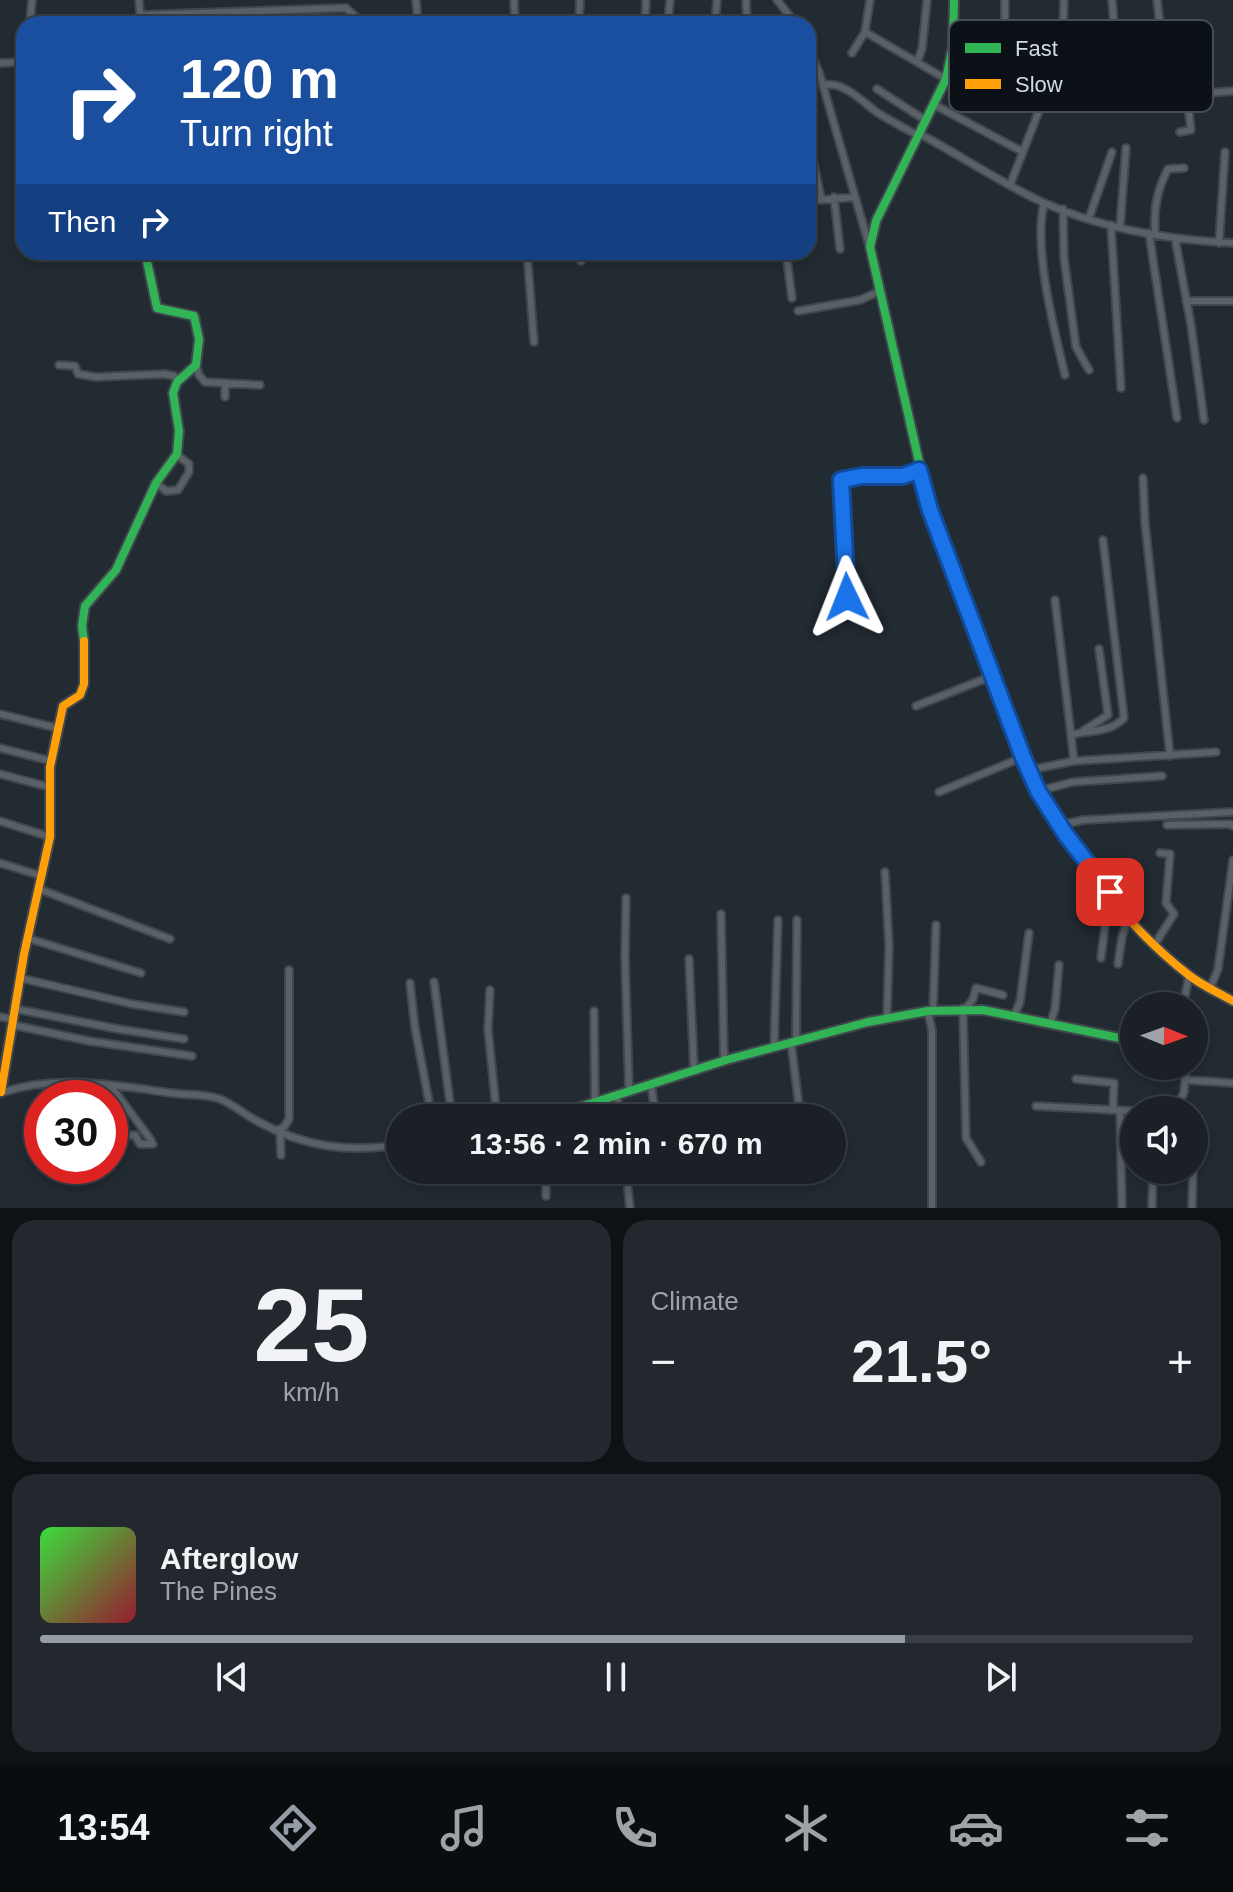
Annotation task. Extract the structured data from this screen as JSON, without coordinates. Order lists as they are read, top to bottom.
{
  "legend": ["Fast", "Slow"],
  "north": "right",
  "page": {
    "turn": ["120 m", "Turn right"],
    "then": "Then",
    "limit": "30",
    "trip": "13:56 · 2 min · 670 m",
    "tile": [
      ["25", "km/h"],
      "Climate"
    ],
    "heat": ["−", "21.5°", "+"],
    "song": ["Afterglow", "The Pines"],
    "tabs": "13:54"
  }
}
